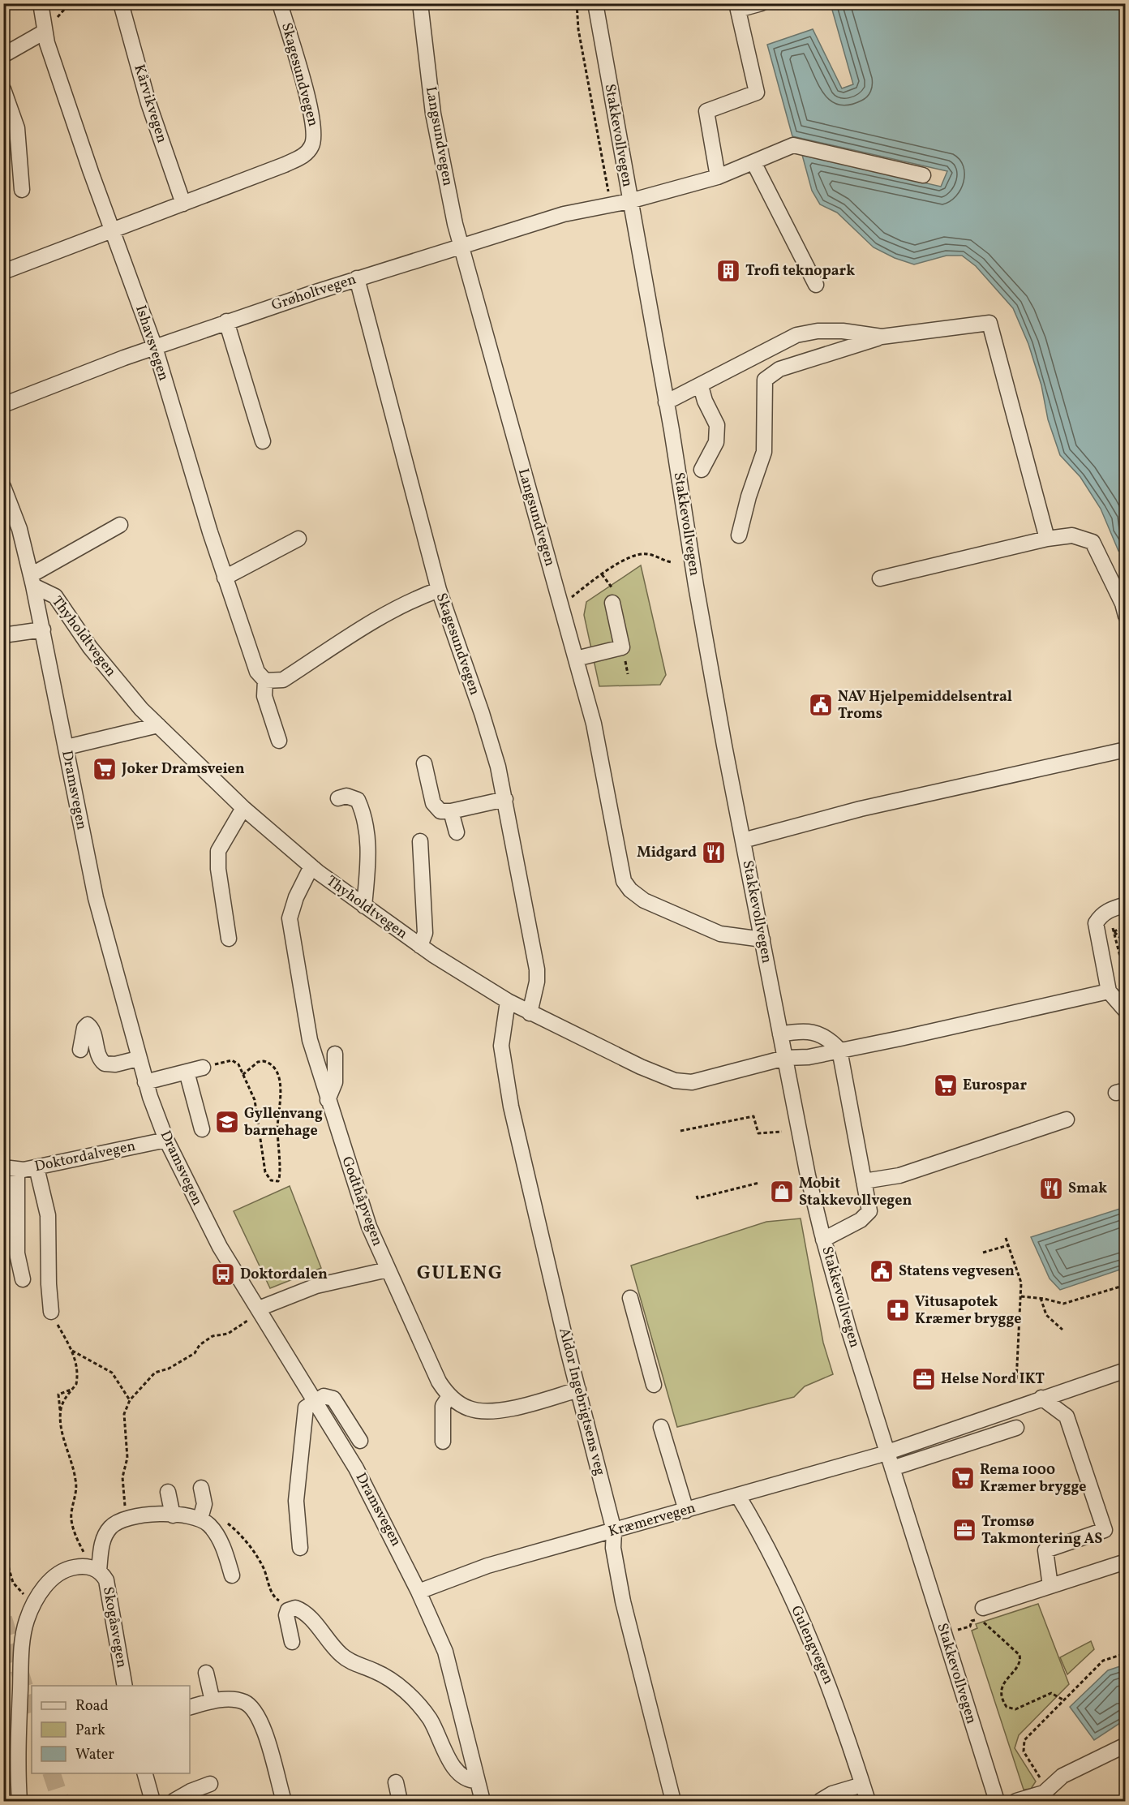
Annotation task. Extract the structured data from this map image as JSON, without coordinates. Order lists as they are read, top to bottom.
{
  "streets": {
    "street": [
      "Skagesundvegen",
      "Kårvikvegen",
      "Stakkevollvegen",
      "Langsundvegen",
      "Grøholtvegen",
      "Ishavsvegen",
      "Thyholdtvegen",
      "Dramsvegen",
      "Doktordalvegen",
      "Godthåpvegen",
      "Aldor Ingebrigtsens veg",
      "Kræmervegen",
      "Skogåsvegen",
      "Gulengvegen"
    ]
  },
  "crossings": [
    ["Skagesundvegen", "Kårvikvegen"],
    ["Skagesundvegen", "Grøholtvegen"],
    ["Skagesundvegen", "Thyholdtvegen"],
    ["Stakkevollvegen", "Langsundvegen"],
    ["Stakkevollvegen", "Grøholtvegen"],
    ["Stakkevollvegen", "Thyholdtvegen"],
    ["Stakkevollvegen", "Kræmervegen"],
    ["Langsundvegen", "Grøholtvegen"],
    ["Grøholtvegen", "Ishavsvegen"],
    ["Thyholdtvegen", "Dramsvegen"],
    ["Thyholdtvegen", "Godthåpvegen"],
    ["Thyholdtvegen", "Aldor Ingebrigtsens veg"],
    ["Dramsvegen", "Doktordalvegen"],
    ["Dramsvegen", "Kræmervegen"],
    ["Godthåpvegen", "Aldor Ingebrigtsens veg"],
    ["Aldor Ingebrigtsens veg", "Kræmervegen"],
    ["Kræmervegen", "Gulengvegen"]
  ],
  "districts": ["GULENG"],
  "places": {
    "building": ["Trofi teknopark"],
    "public building": ["NAV Hjelpemiddelsentral Troms", "Statens vegvesen"],
    "supermarket": ["Joker Dramsveien", "Eurospar", "Rema 1000 Kræmer brygge"],
    "restaurant": ["Midgard", "Smak"],
    "school or university": ["Gyllenvang barnehage"],
    "shop": ["Mobit Stakkevollvegen"],
    "bus stop": ["Doktordalen"],
    "pharmacy": ["Vitusapotek Kræmer brygge"],
    "office": ["Helse Nord IKT", "Tromsø Takmontering AS"]
  },
  "legend": ["Road", "Park", "Water"]
}
